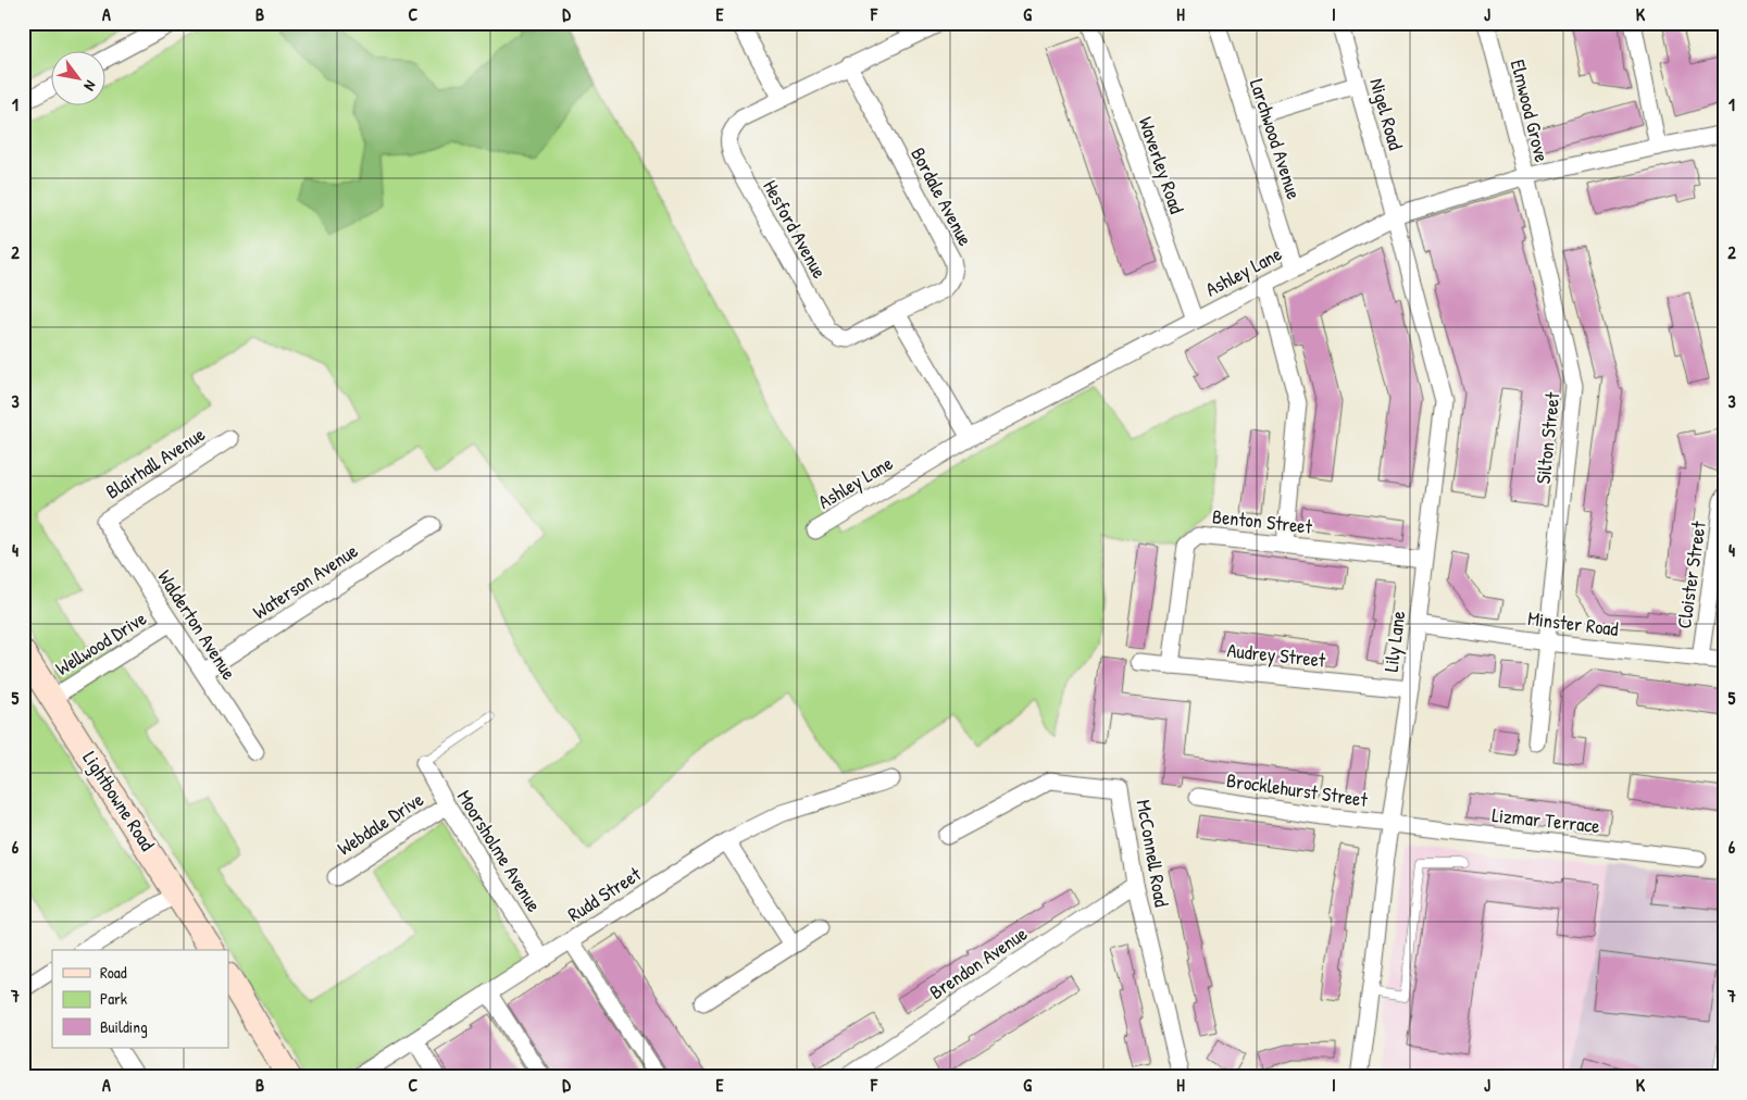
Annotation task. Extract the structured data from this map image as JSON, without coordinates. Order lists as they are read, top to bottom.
{
  "streets": {
    "main road": ["Lightbowne Road"],
    "street": [
      "Elmwood Grove",
      "Nigel Road",
      "Larchwood Avenue",
      "Waverley Road",
      "Bordale Avenue",
      "Hesford Avenue",
      "Ashley Lane",
      "Silton Street",
      "Blairhall Avenue",
      "Benton Street",
      "Cloister Street",
      "Waterson Avenue",
      "Minster Road",
      "Walderton Avenue",
      "Lily Lane",
      "Wellwood Drive",
      "Audrey Street",
      "Brocklehurst Street",
      "Lizmar Terrace",
      "Webdale Drive",
      "Moorsholme Avenue",
      "McConnell Road",
      "Rudd Street",
      "Brendon Avenue"
    ]
  },
  "crossings": [
    ["Elmwood Grove", "Ashley Lane"],
    ["Elmwood Grove", "Silton Street"],
    ["Nigel Road", "Ashley Lane"],
    ["Nigel Road", "Lily Lane"],
    ["Larchwood Avenue", "Ashley Lane"],
    ["Waverley Road", "Ashley Lane"],
    ["Bordale Avenue", "Hesford Avenue"],
    ["Ashley Lane", "Silton Street"],
    ["Ashley Lane", "Lily Lane"],
    ["Silton Street", "Minster Road"],
    ["Blairhall Avenue", "Walderton Avenue"],
    ["Benton Street", "Lily Lane"],
    ["Benton Street", "Audrey Street"],
    ["Cloister Street", "Minster Road"],
    ["Waterson Avenue", "Walderton Avenue"],
    ["Minster Road", "Lily Lane"],
    ["Walderton Avenue", "Wellwood Drive"],
    ["Lily Lane", "Audrey Street"],
    ["Lily Lane", "Brocklehurst Street"],
    ["Lily Lane", "Lizmar Terrace"],
    ["Wellwood Drive", "Lightbowne Road"],
    ["Brocklehurst Street", "Lizmar Terrace"],
    ["Webdale Drive", "Moorsholme Avenue"],
    ["Moorsholme Avenue", "Rudd Street"],
    ["McConnell Road", "Brendon Avenue"]
  ],
  "legend": ["Road", "Park", "Building"],
  "north": "bottom right",
  "grid": {
    "columns": [
      "A",
      "B",
      "C",
      "D",
      "E",
      "F",
      "G",
      "H",
      "I",
      "J",
      "K"
    ],
    "rows": [
      "1",
      "2",
      "3",
      "4",
      "5",
      "6",
      "7"
    ]
  }
}
